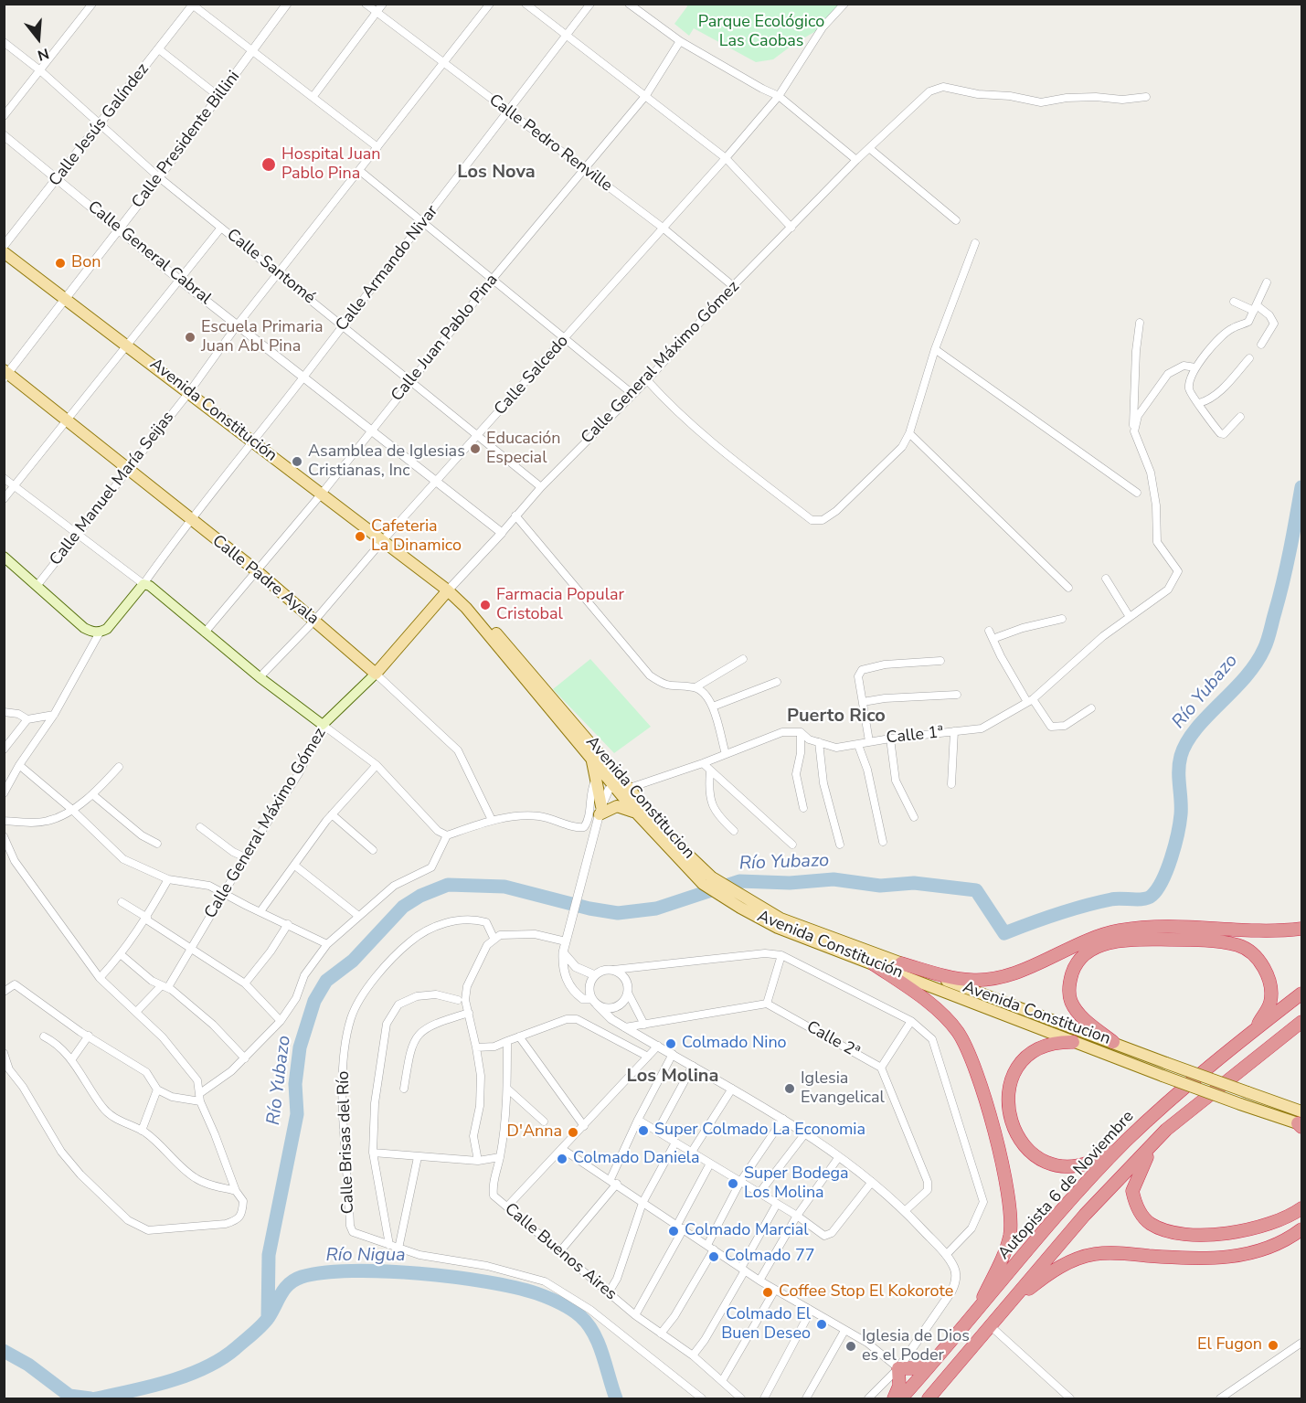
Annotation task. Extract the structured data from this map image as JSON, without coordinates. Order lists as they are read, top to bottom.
{
  "streets": {
    "highway": ["Autopista 6 de Noviembre"],
    "main road": [
      "Calle Armando Nivar",
      "Calle General Máximo Gómez",
      "Avenida Constitución",
      "Calle Padre Ayala",
      "Avenida Constitucion"
    ],
    "street": [
      "Calle Jesús Galíndez",
      "Calle Presidente Billini",
      "Calle Pedro Renville",
      "Calle General Cabral",
      "Calle Santomé",
      "Calle Juan Pablo Pina",
      "Calle Salcedo",
      "Calle Manuel María Seijas",
      "Calle 1ª",
      "Calle 2ª",
      "Calle Brisas del Río",
      "Calle Buenos Aires"
    ]
  },
  "crossings": [
    ["Calle Jesús Galíndez", "Calle General Cabral"],
    ["Calle Jesús Galíndez", "Calle Santomé"],
    ["Calle Presidente Billini", "Calle General Cabral"],
    ["Calle Presidente Billini", "Calle Santomé"],
    ["Calle Presidente Billini", "Avenida Constitución"],
    ["Calle Presidente Billini", "Calle Padre Ayala"],
    ["Calle Pedro Renville", "Calle Armando Nivar"],
    ["Calle Pedro Renville", "Calle Juan Pablo Pina"],
    ["Calle Pedro Renville", "Calle General Máximo Gómez"],
    ["Calle Pedro Renville", "Calle Salcedo"],
    ["Calle Pedro Renville", "Calle Manuel María Seijas"],
    ["Calle General Cabral", "Calle Armando Nivar"],
    ["Calle General Cabral", "Calle Juan Pablo Pina"],
    ["Calle General Cabral", "Calle General Máximo Gómez"],
    ["Calle General Cabral", "Calle Salcedo"],
    ["Calle General Cabral", "Calle Manuel María Seijas"],
    ["Calle Santomé", "Calle Armando Nivar"],
    ["Calle Santomé", "Calle Juan Pablo Pina"],
    ["Calle Santomé", "Calle General Máximo Gómez"],
    ["Calle Santomé", "Calle Salcedo"],
    ["Calle Santomé", "Calle Manuel María Seijas"],
    ["Calle Armando Nivar", "Avenida Constitución"],
    ["Calle Armando Nivar", "Calle Padre Ayala"],
    ["Calle Juan Pablo Pina", "Avenida Constitución"],
    ["Calle Juan Pablo Pina", "Calle Padre Ayala"],
    ["Calle General Máximo Gómez", "Avenida Constitución"],
    ["Calle General Máximo Gómez", "Calle Padre Ayala"],
    ["Calle Salcedo", "Avenida Constitución"],
    ["Calle Salcedo", "Calle Padre Ayala"],
    ["Avenida Constitución", "Calle Manuel María Seijas"],
    ["Avenida Constitución", "Avenida Constitucion"],
    ["Calle Manuel María Seijas", "Calle Padre Ayala"]
  ],
  "districts": ["Los Nova", "Puerto Rico", "Los Molina"],
  "water": ["Río Yubazo", "Río Nigua"],
  "parks": ["Parque Ecológico Las Caobas"],
  "places": [
    "Hospital Juan Pablo Pina",
    "Bon",
    "Escuela Primaria Juan Abl Pina",
    "Educación Especial",
    "Asamblea de Iglesias Cristianas, Inc",
    "Cafeteria La Dinamico",
    "Farmacia Popular Cristobal",
    "Colmado Nino",
    "Iglesia Evangelical",
    "Super Colmado La Economia",
    "D'Anna",
    "Colmado Daniela",
    "Super Bodega Los Molina",
    "Colmado Marcial",
    "Colmado 77",
    "Coffee Stop El Kokorote",
    "Colmado El Buen Deseo",
    "El Fugon",
    "Iglesia de Dios es el Poder"
  ],
  "north": "bottom"
}
